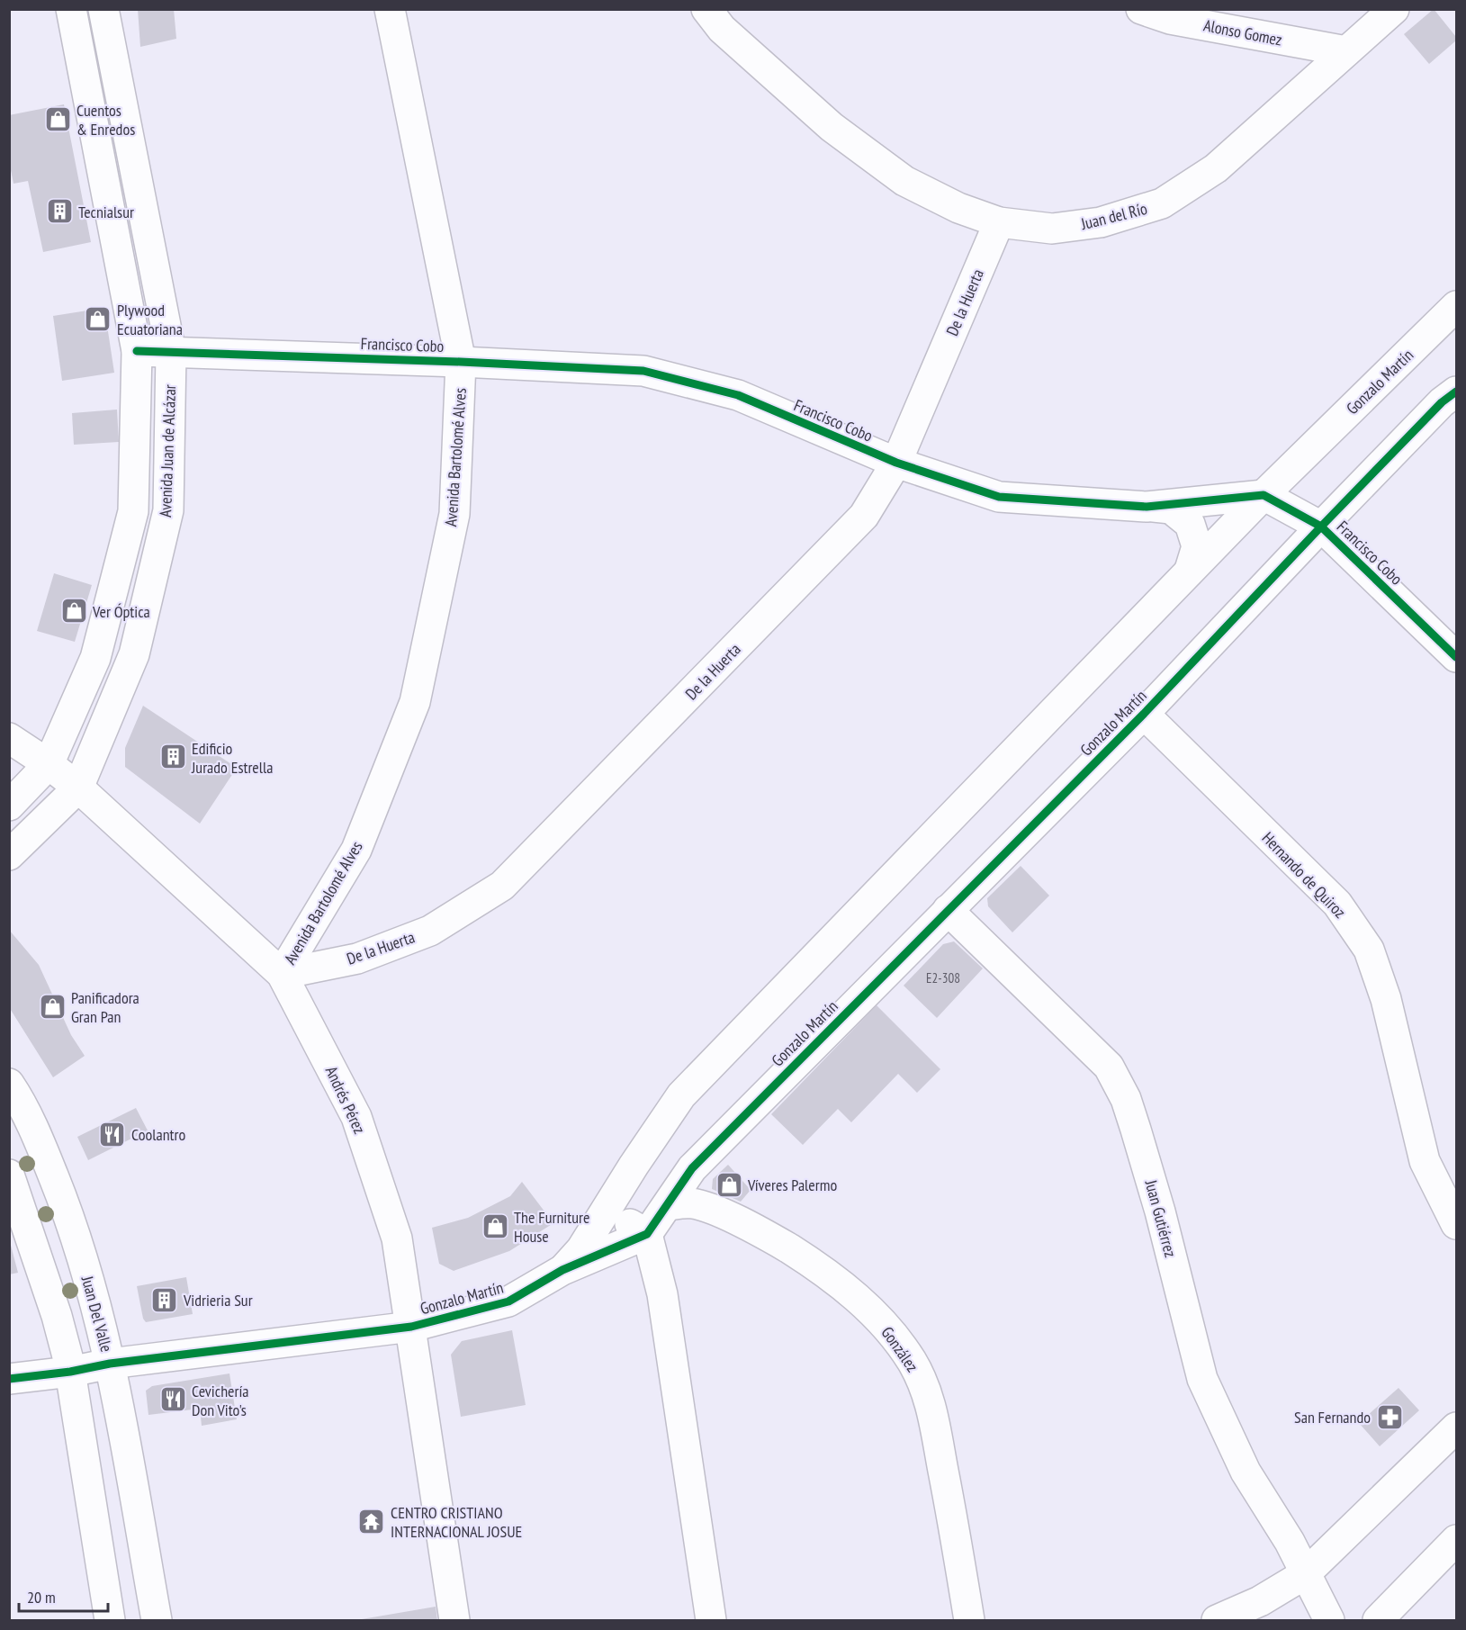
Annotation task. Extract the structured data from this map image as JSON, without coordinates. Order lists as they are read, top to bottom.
{
  "streets": {
    "street": [
      "Alonso Gomez",
      "Juan del Río",
      "De la Huerta",
      "Francisco Cobo",
      "Gonzalo Martín",
      "Avenida Juan de Alcázar",
      "Avenida Bartolomé Alves",
      "Hernando de Quiroz",
      "Andrés Pérez",
      "Juan Gutiérrez",
      "Juan Del Valle",
      "González"
    ]
  },
  "crossings": [
    ["Alonso Gomez", "Juan del Río"],
    ["Juan del Río", "De la Huerta"],
    ["De la Huerta", "Francisco Cobo"],
    ["De la Huerta", "Avenida Bartolomé Alves"],
    ["De la Huerta", "Andrés Pérez"],
    ["Francisco Cobo", "Gonzalo Martín"],
    ["Francisco Cobo", "Avenida Juan de Alcázar"],
    ["Francisco Cobo", "Avenida Bartolomé Alves"],
    ["Gonzalo Martín", "Hernando de Quiroz"],
    ["Gonzalo Martín", "Andrés Pérez"],
    ["Gonzalo Martín", "Juan Gutiérrez"],
    ["Gonzalo Martín", "Juan Del Valle"],
    ["Gonzalo Martín", "González"],
    ["Avenida Juan de Alcázar", "Andrés Pérez"],
    ["Avenida Bartolomé Alves", "Andrés Pérez"]
  ],
  "places": {
    "shop": [
      "Cuentos & Enredos",
      "Plywood Ecuatoriana",
      "Ver Óptica",
      "Panificadora Gran Pan",
      "Víveres Palermo",
      "The Furniture House"
    ],
    "building": ["Tecnialsur", "Edificio Jurado Estrella", "Vidrieria Sur"],
    "restaurant": ["Coolantro", "Cevichería Don Vito's"],
    "pharmacy": ["San Fernando"],
    "temple": ["CENTRO CRISTIANO INTERNACIONAL JOSUE"]
  },
  "house_numbers": ["E2-308"],
  "scale_bar": "20 m"
}
